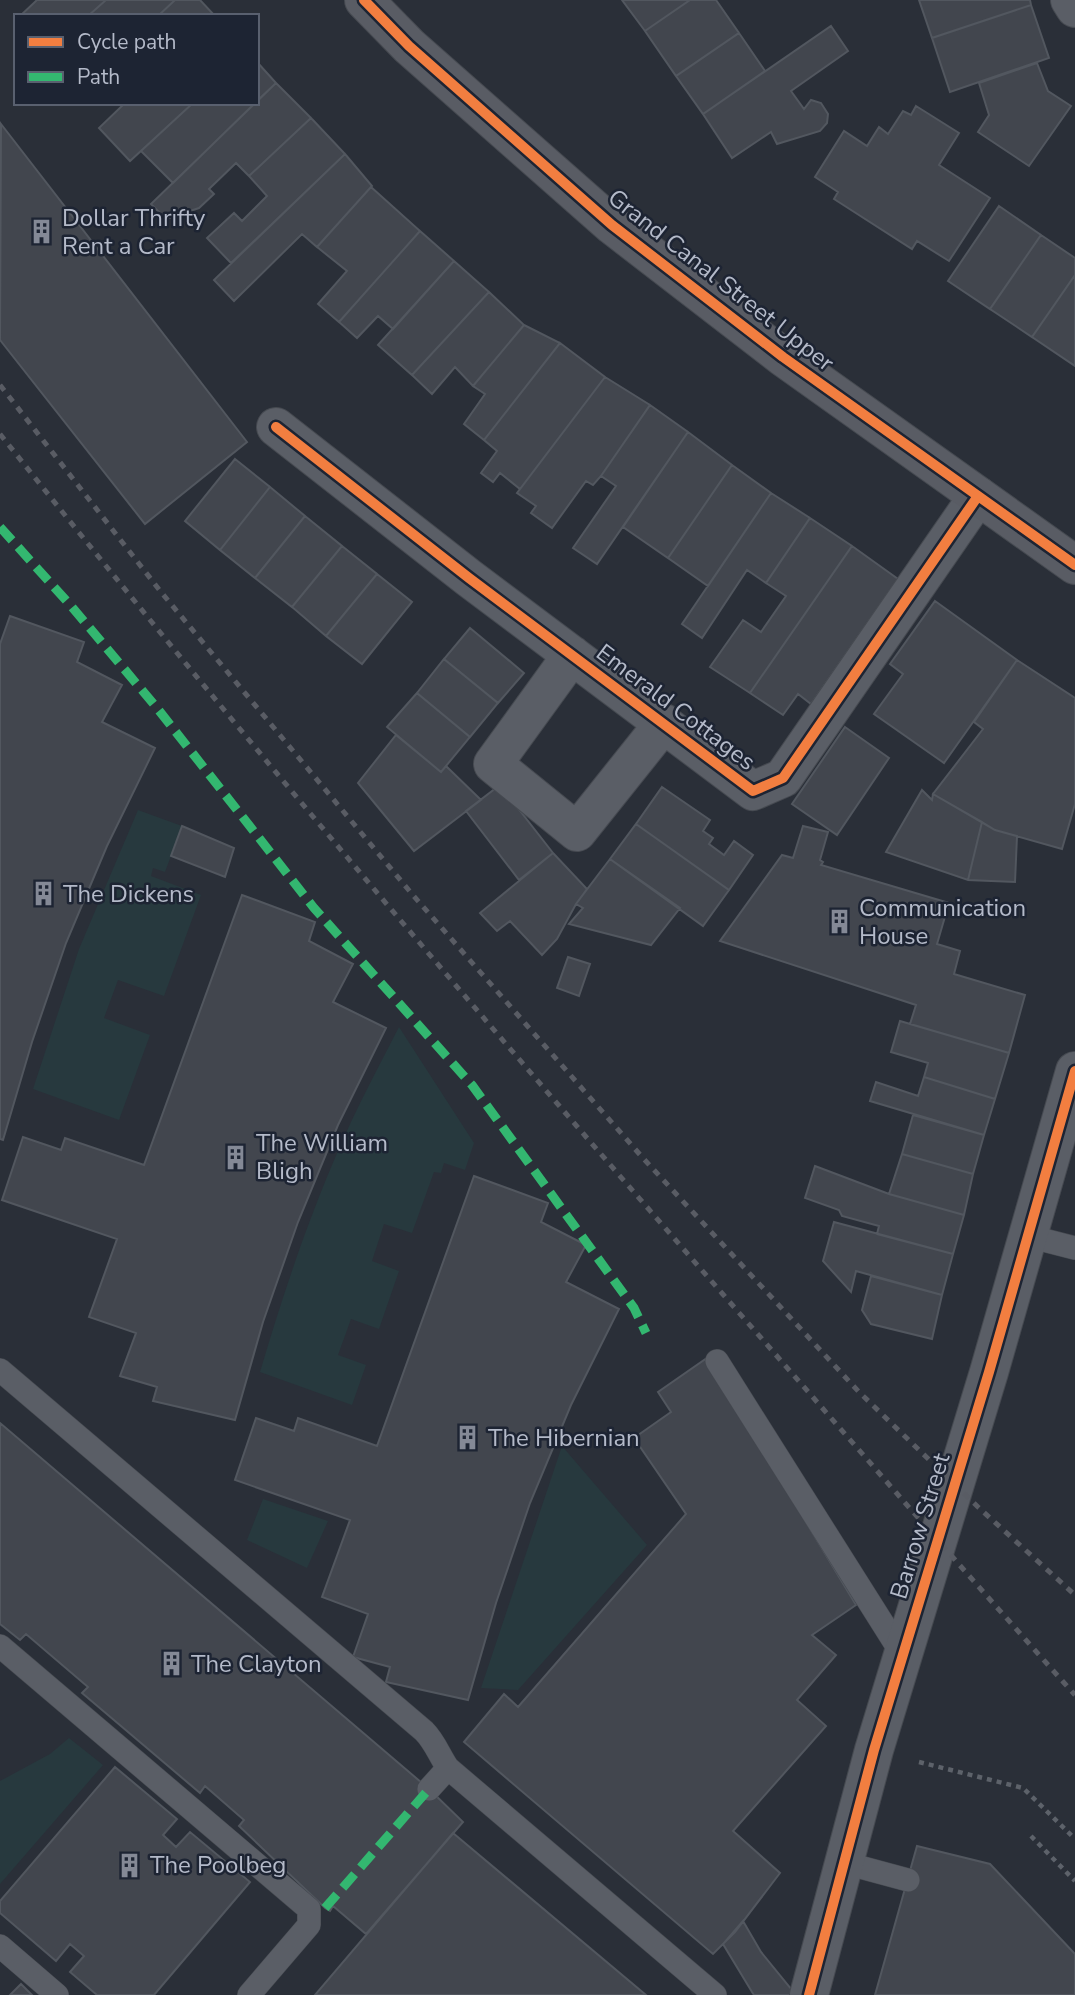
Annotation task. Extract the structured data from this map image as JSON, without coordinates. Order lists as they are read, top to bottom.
{
  "streets": {
    "main road": ["Grand Canal Street Upper"],
    "street": ["Emerald Cottages", "Barrow Street"]
  },
  "crossings": [
    ["Grand Canal Street Upper", "Emerald Cottages"]
  ],
  "places": {
    "building": [
      "Dollar Thrifty Rent a Car",
      "The Dickens",
      "Communication House",
      "The William Bligh",
      "The Hibernian",
      "The Clayton",
      "The Poolbeg"
    ]
  },
  "legend": ["Cycle path", "Path"]
}
